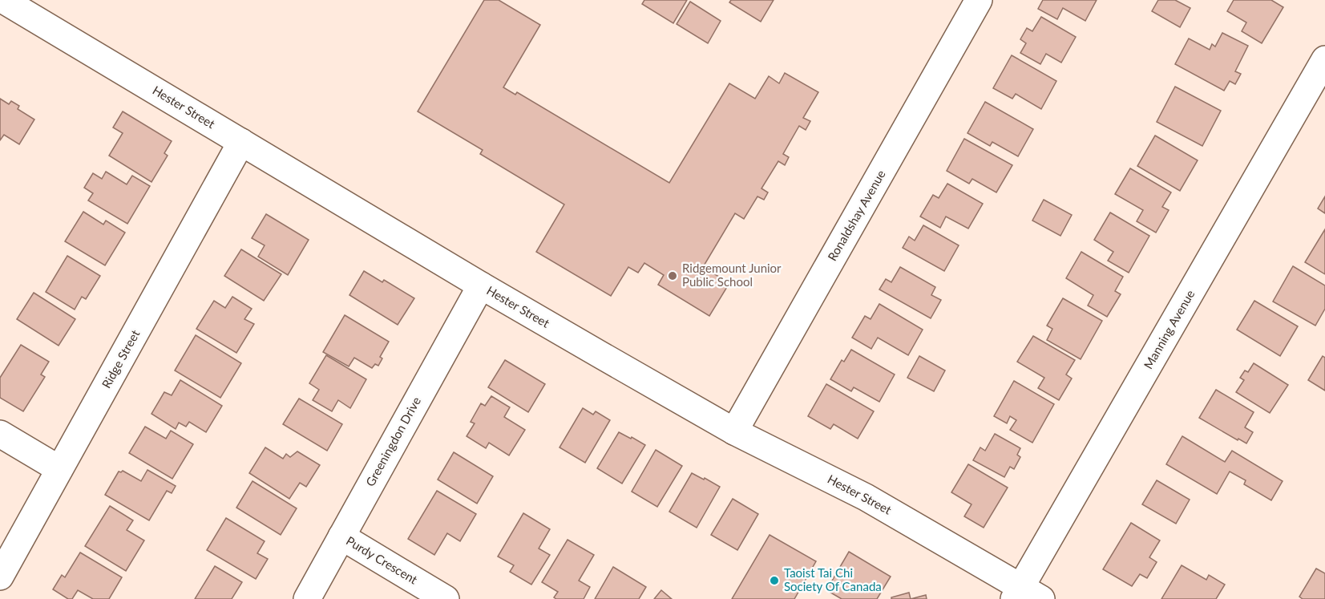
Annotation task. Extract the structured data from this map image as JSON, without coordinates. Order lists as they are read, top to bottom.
{
  "streets": {
    "street": [
      "Hester Street",
      "Ronaldshay Avenue",
      "Manning Avenue",
      "Ridge Street",
      "Greeningdon Drive",
      "Purdy Crescent"
    ]
  },
  "crossings": [
    ["Hester Street", "Ronaldshay Avenue"],
    ["Hester Street", "Manning Avenue"],
    ["Hester Street", "Ridge Street"],
    ["Hester Street", "Greeningdon Drive"],
    ["Greeningdon Drive", "Purdy Crescent"]
  ],
  "places": ["Ridgemount Junior Public School", "Taoist Tai Chi Society Of Canada"]
}
